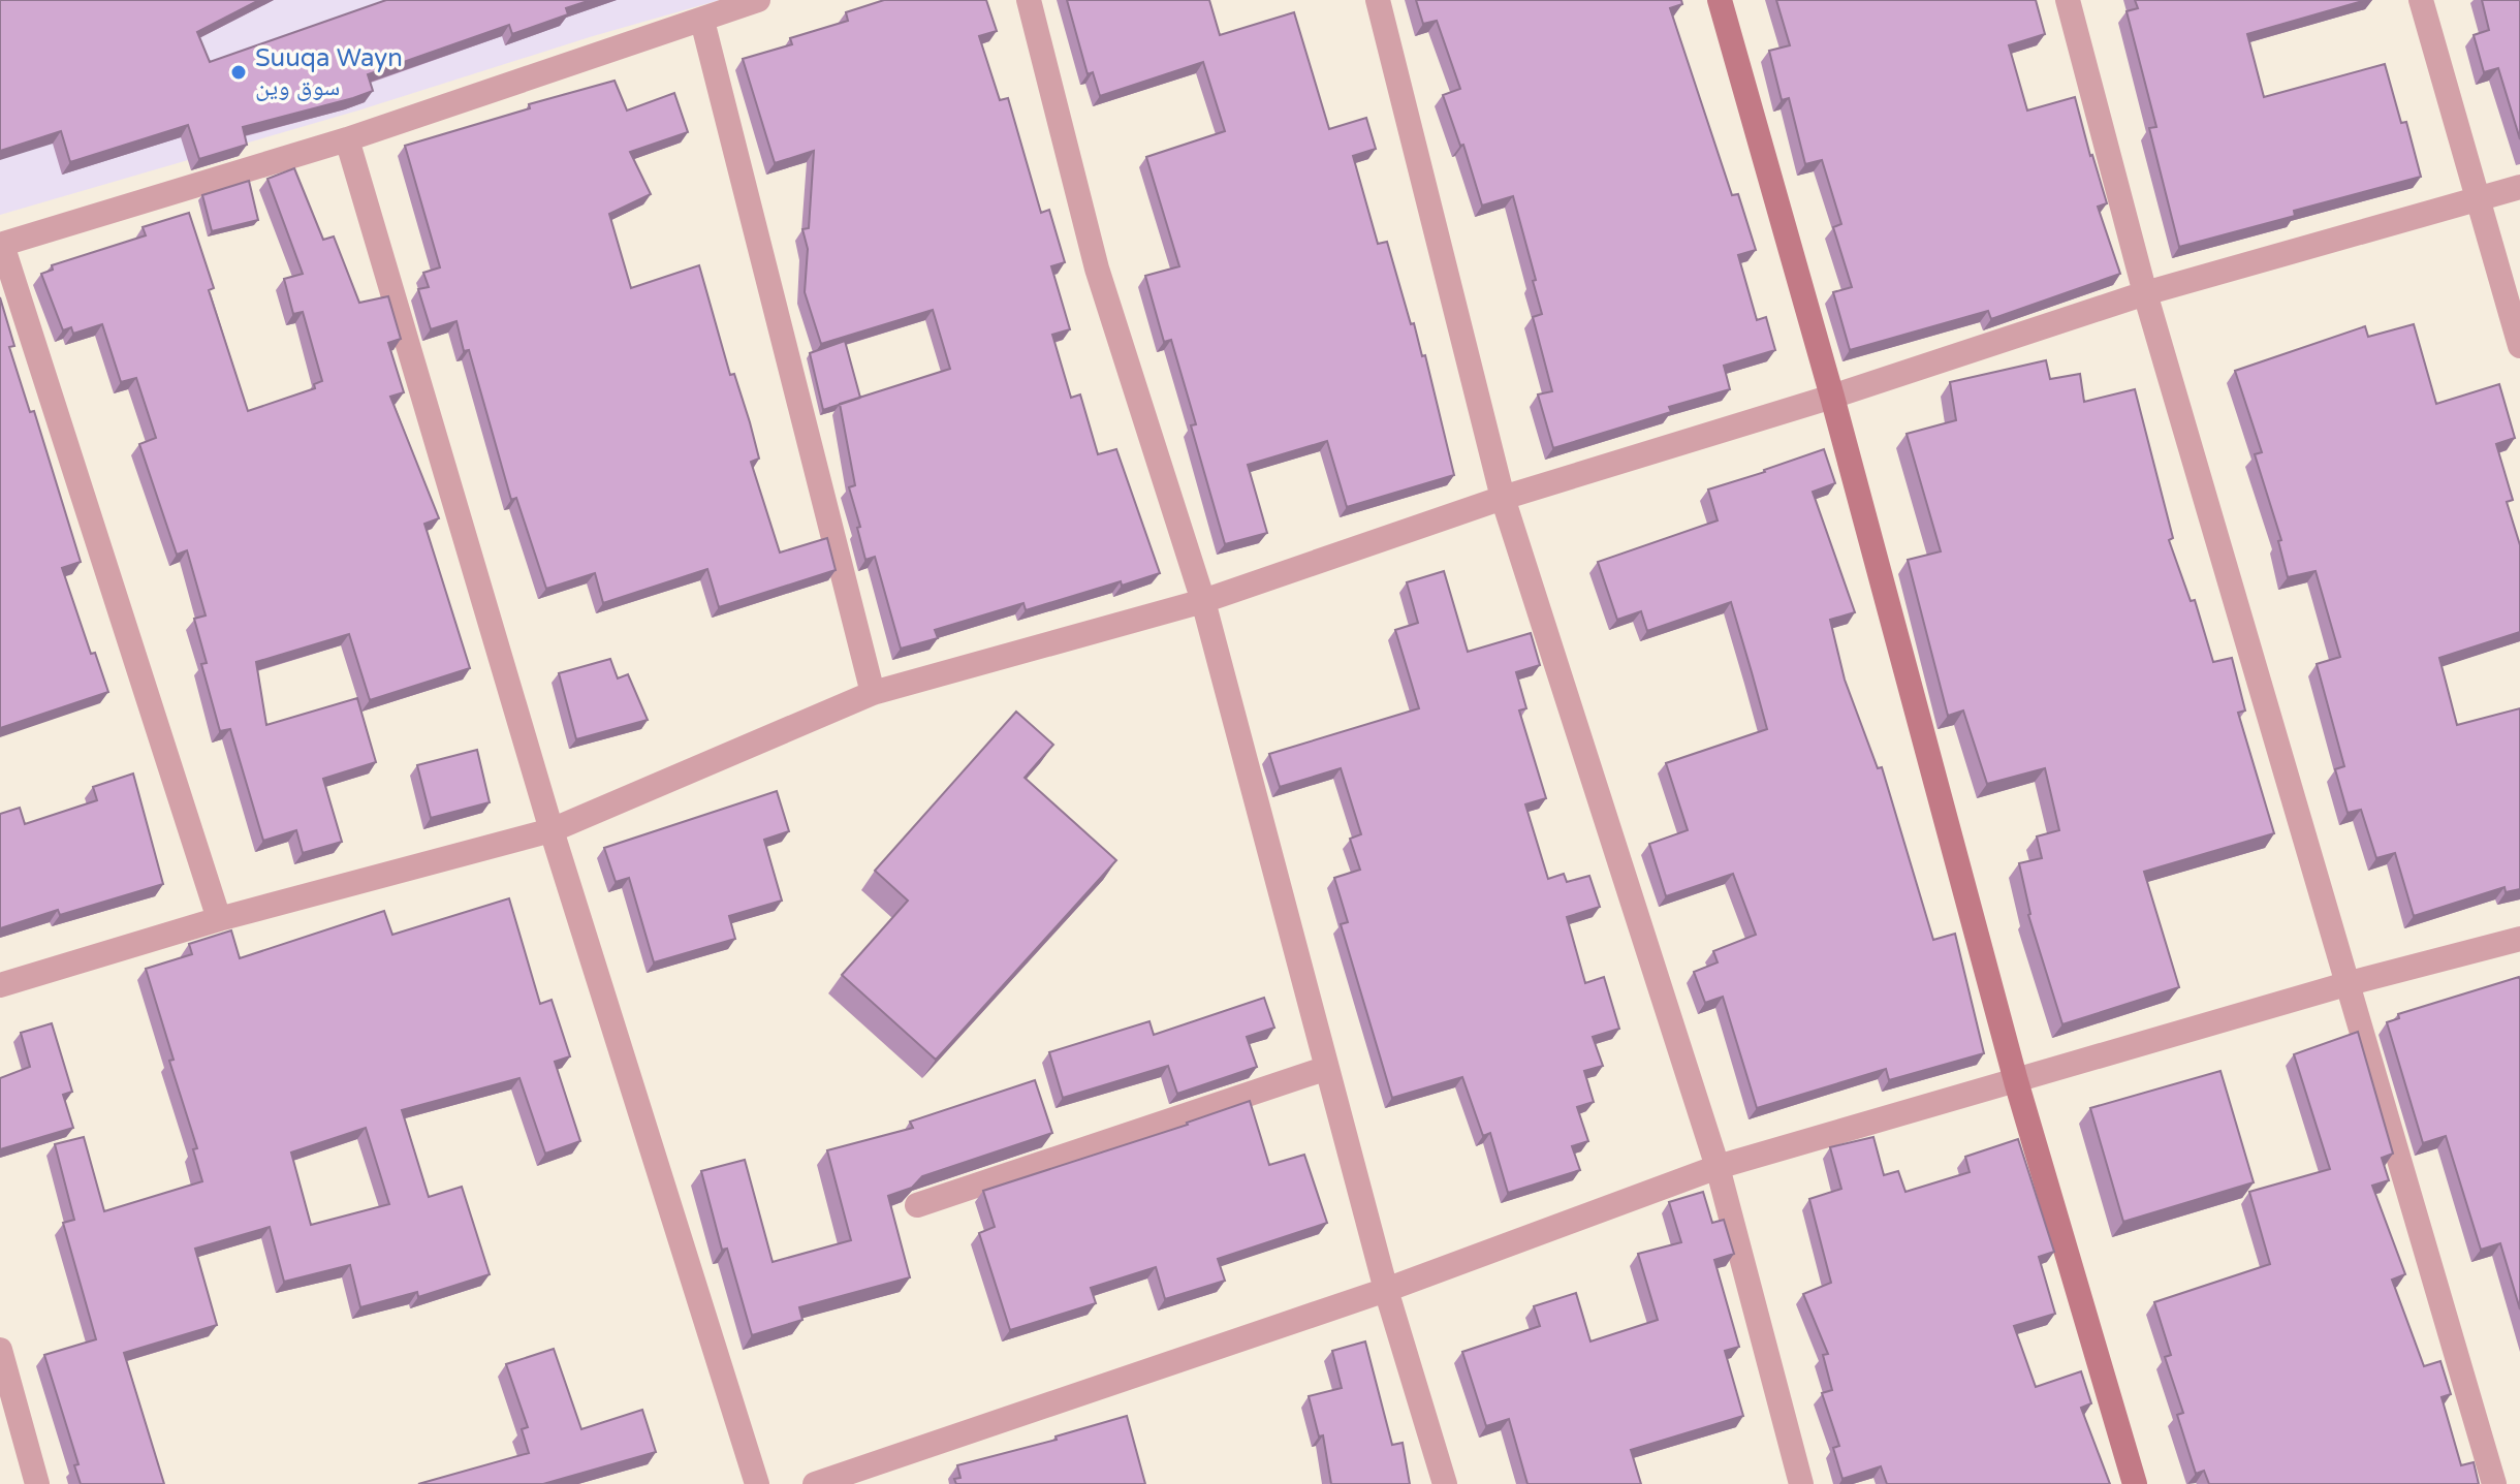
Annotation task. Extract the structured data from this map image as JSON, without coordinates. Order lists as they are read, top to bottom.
{
  "places": ["Suuqa Wayn سوق وين"]
}
